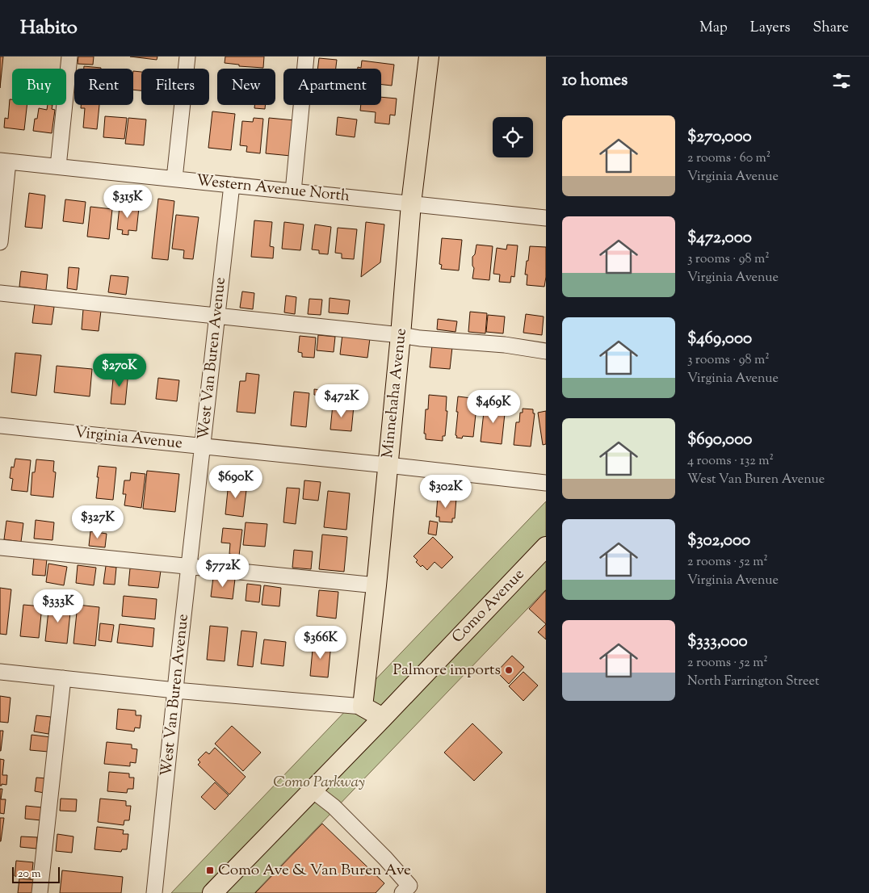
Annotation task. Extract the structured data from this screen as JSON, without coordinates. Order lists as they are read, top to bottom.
{
  "streets": {
    "main road": ["Minnehaha Avenue", "Como Avenue"],
    "street": ["Western Avenue North", "West Van Buren Avenue", "Virginia Avenue"]
  },
  "crossings": [
    ["Western Avenue North", "West Van Buren Avenue"],
    ["Western Avenue North", "Minnehaha Avenue"],
    ["West Van Buren Avenue", "Virginia Avenue"],
    ["Minnehaha Avenue", "Virginia Avenue"]
  ],
  "parks": ["Como Parkway"],
  "places": {
    "other": ["Palmore imports"],
    "transit": ["Como Ave & Van Buren Ave"]
  },
  "scale_bar": "20 m",
  "page": {
    "header": "Habito",
    "nav": ["Map", "Layers", "Share"],
    "heading": "10 homes",
    "chip": [
      "Buy",
      "Rent",
      "Filters",
      "New",
      "Apartment"
    ],
    "list": [
      {
        "name": "$270,000",
        "note": "2 rooms · 60 m² · Virginia Avenue"
      },
      {
        "name": "$472,000",
        "note": "3 rooms · 98 m² · Virginia Avenue"
      },
      {
        "name": "$469,000",
        "note": "3 rooms · 98 m² · Virginia Avenue"
      },
      {
        "name": "$690,000",
        "note": "4 rooms · 132 m² · West Van Buren Avenue"
      },
      {
        "name": "$302,000",
        "note": "2 rooms · 52 m² · Virginia Avenue"
      },
      {
        "name": "$333,000",
        "note": "2 rooms · 52 m² · North Farrington Street"
      }
    ],
    "price": [
      "$315K",
      "$270K",
      "$472K",
      "$469K",
      "$690K",
      "$302K",
      "$327K",
      "$772K",
      "$333K",
      "$366K"
    ],
    "scale": "20 m"
  }
}
